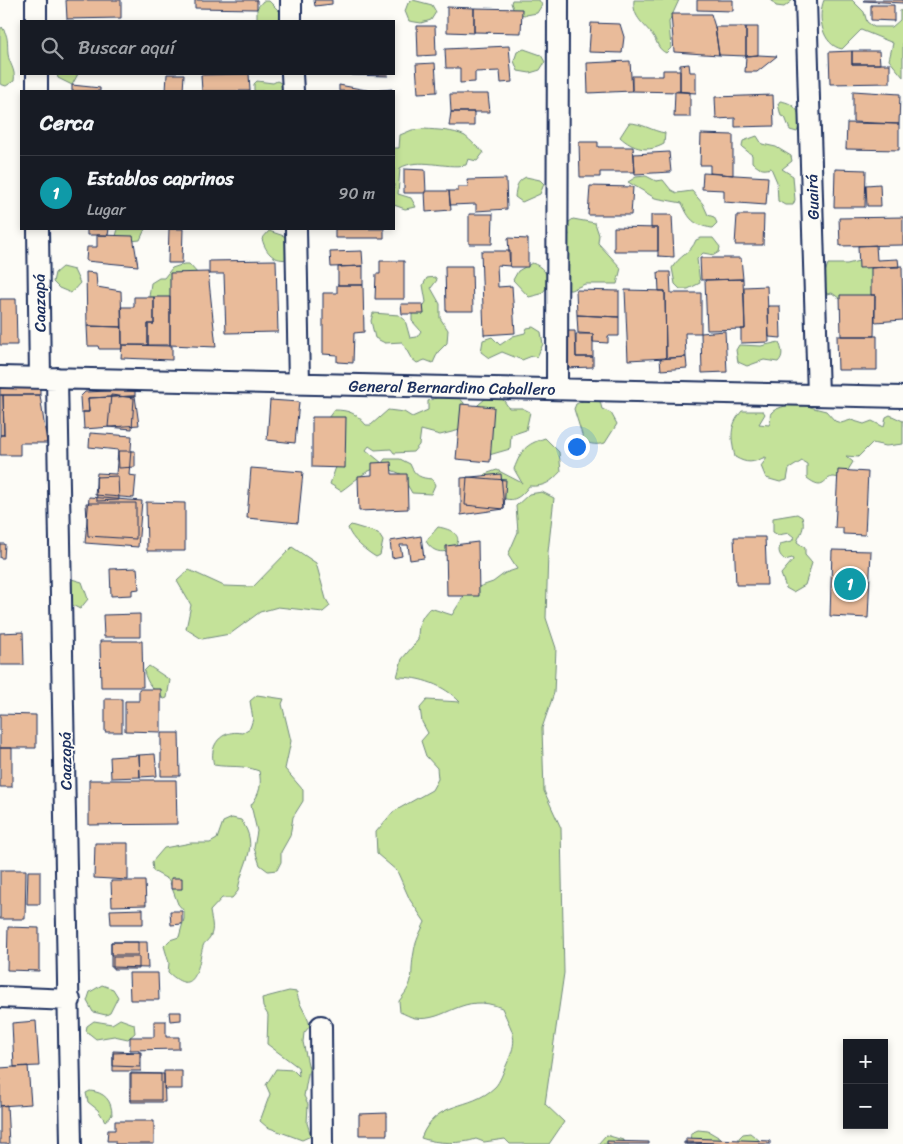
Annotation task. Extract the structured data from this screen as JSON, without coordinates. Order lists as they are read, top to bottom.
{
  "streets": {
    "street": ["Guairá", "Caazapá", "General Bernardino Caballero"]
  },
  "crossings": [
    ["Guairá", "General Bernardino Caballero"],
    ["Caazapá", "General Bernardino Caballero"]
  ],
  "page": {
    "search": "Buscar aquí",
    "heading": "Cerca",
    "list": [
      {
        "mark": "1",
        "name": "Establos caprinos",
        "note": "Lugar",
        "value": "90 m"
      }
    ],
    "pins": "1",
    "map_buttons": ["+", "−"]
  }
}
